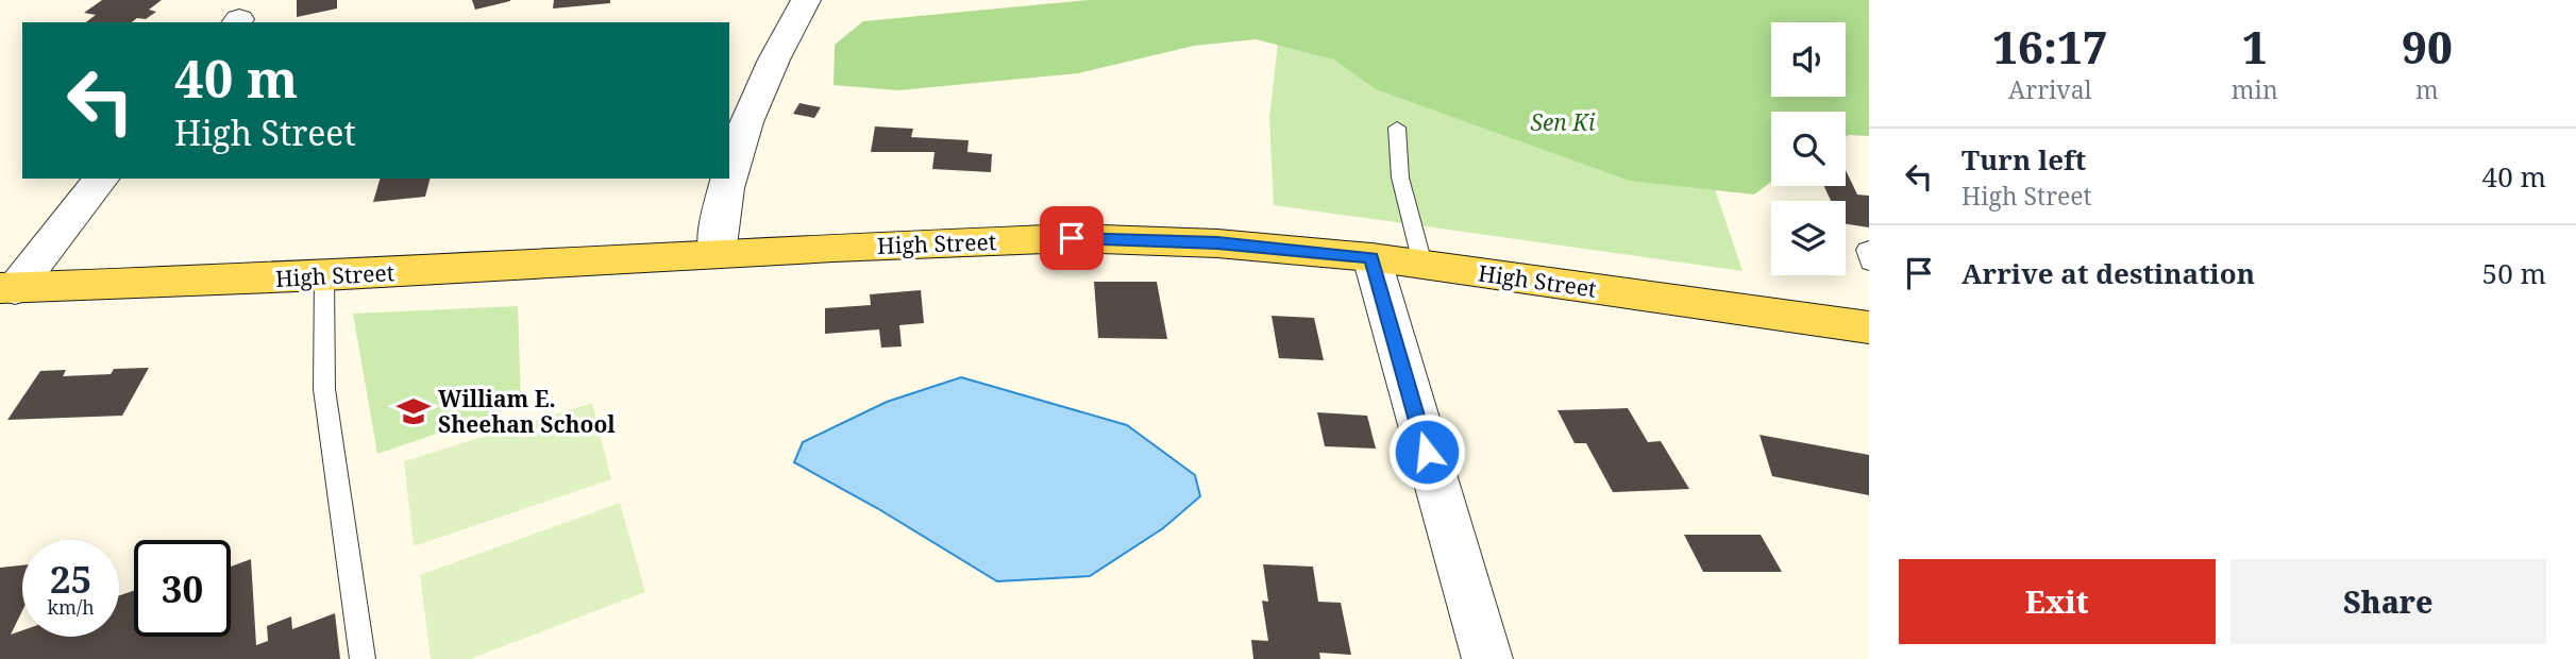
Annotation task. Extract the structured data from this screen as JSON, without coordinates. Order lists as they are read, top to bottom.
{
  "streets": {
    "main road": ["High Street"]
  },
  "parks": ["Sen Ki"],
  "places": {
    "school or university": ["William E. Sheehan School"]
  },
  "page": {
    "eta": [
      "16:17",
      "Arrival",
      "1",
      "min",
      "90",
      "m"
    ],
    "turn": ["40 m", "High Street"],
    "list": [
      {
        "name": "Turn left",
        "note": "High Street",
        "value": "40 m"
      },
      {
        "name": "Arrive at destination",
        "value": "50 m"
      }
    ],
    "speed": "25 km/h",
    "limit": "30",
    "buttons": ["Exit", "Share"]
  }
}
